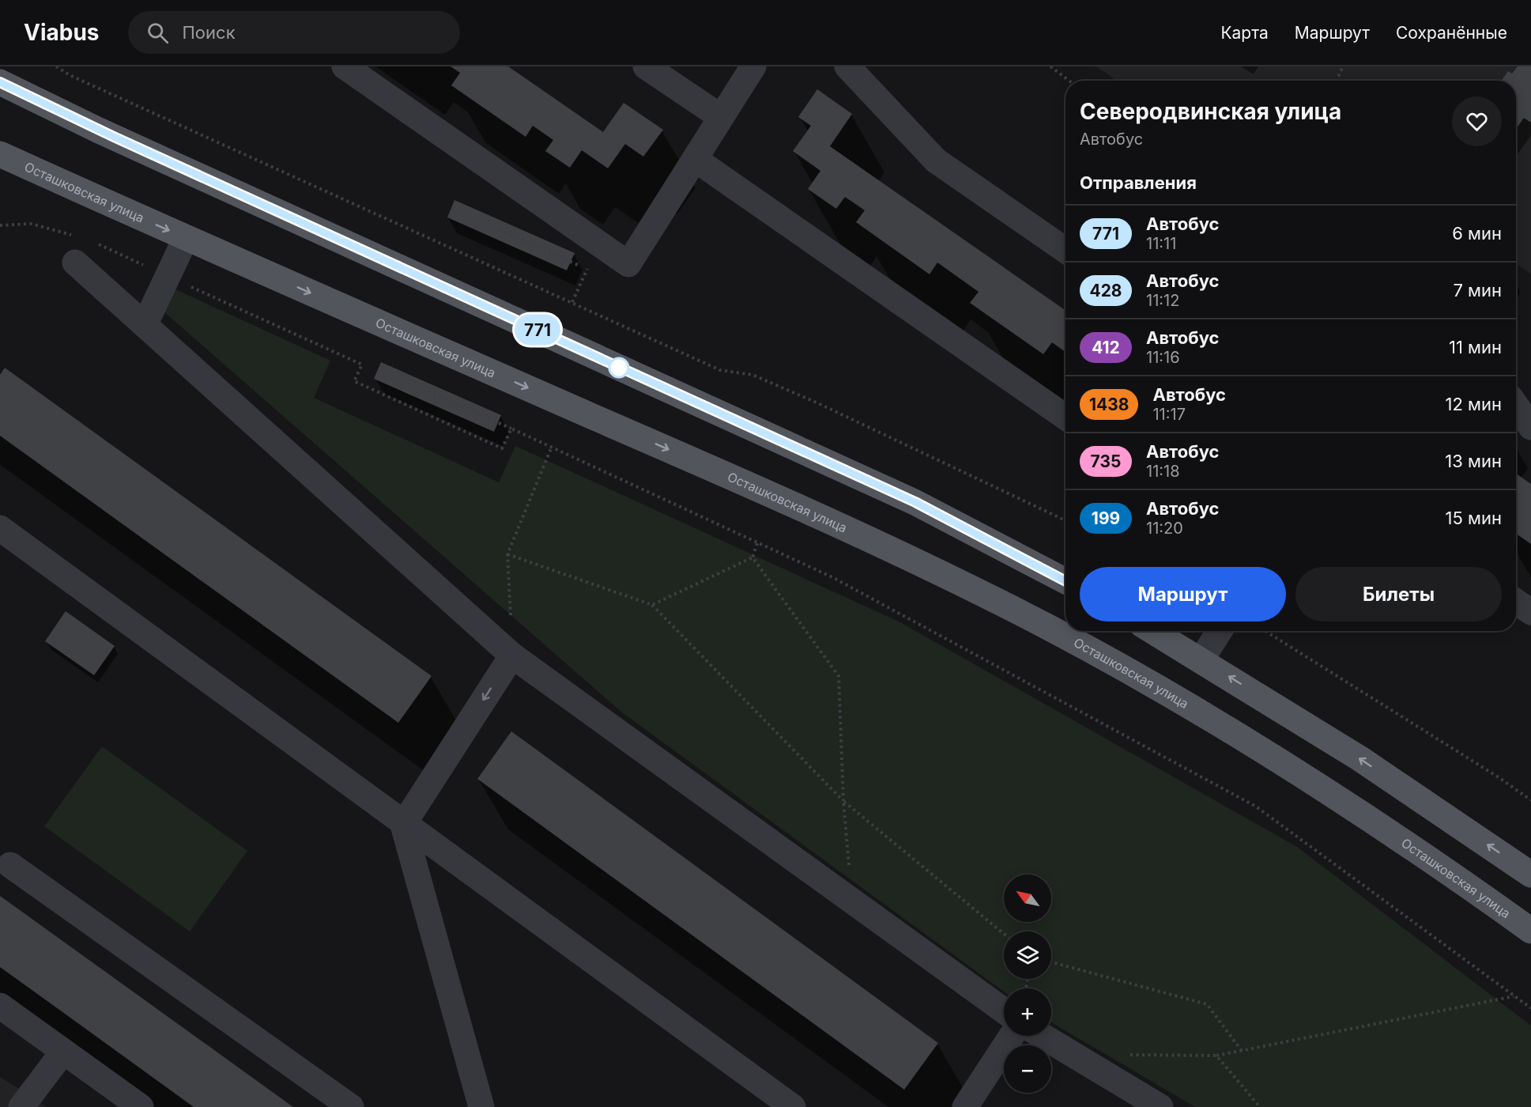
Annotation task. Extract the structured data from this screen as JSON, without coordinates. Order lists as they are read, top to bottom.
{
  "streets": {
    "main road": ["Осташковская улица"]
  },
  "lines": ["bus line 771"],
  "north": "top left",
  "page": {
    "header": "Viabus",
    "search": "Поиск",
    "nav": ["Карта", "Маршрут", "Сохранённые"],
    "on_map": "771",
    "heading": [
      ["Северодвинская улица", "Автобус"],
      "Отправления"
    ],
    "list": [
      {
        "mark": "771",
        "name": "Автобус",
        "note": "11:11",
        "value": "6 мин"
      },
      {
        "mark": "428",
        "name": "Автобус",
        "note": "11:12",
        "value": "7 мин"
      },
      {
        "mark": "412",
        "name": "Автобус",
        "note": "11:16",
        "value": "11 мин"
      },
      {
        "mark": "1438",
        "name": "Автобус",
        "note": "11:17",
        "value": "12 мин"
      },
      {
        "mark": "735",
        "name": "Автобус",
        "note": "11:18",
        "value": "13 мин"
      },
      {
        "mark": "199",
        "name": "Автобус",
        "note": "11:20",
        "value": "15 мин"
      }
    ],
    "buttons": ["Маршрут", "Билеты"],
    "map_buttons": ["+", "−"]
  }
}
